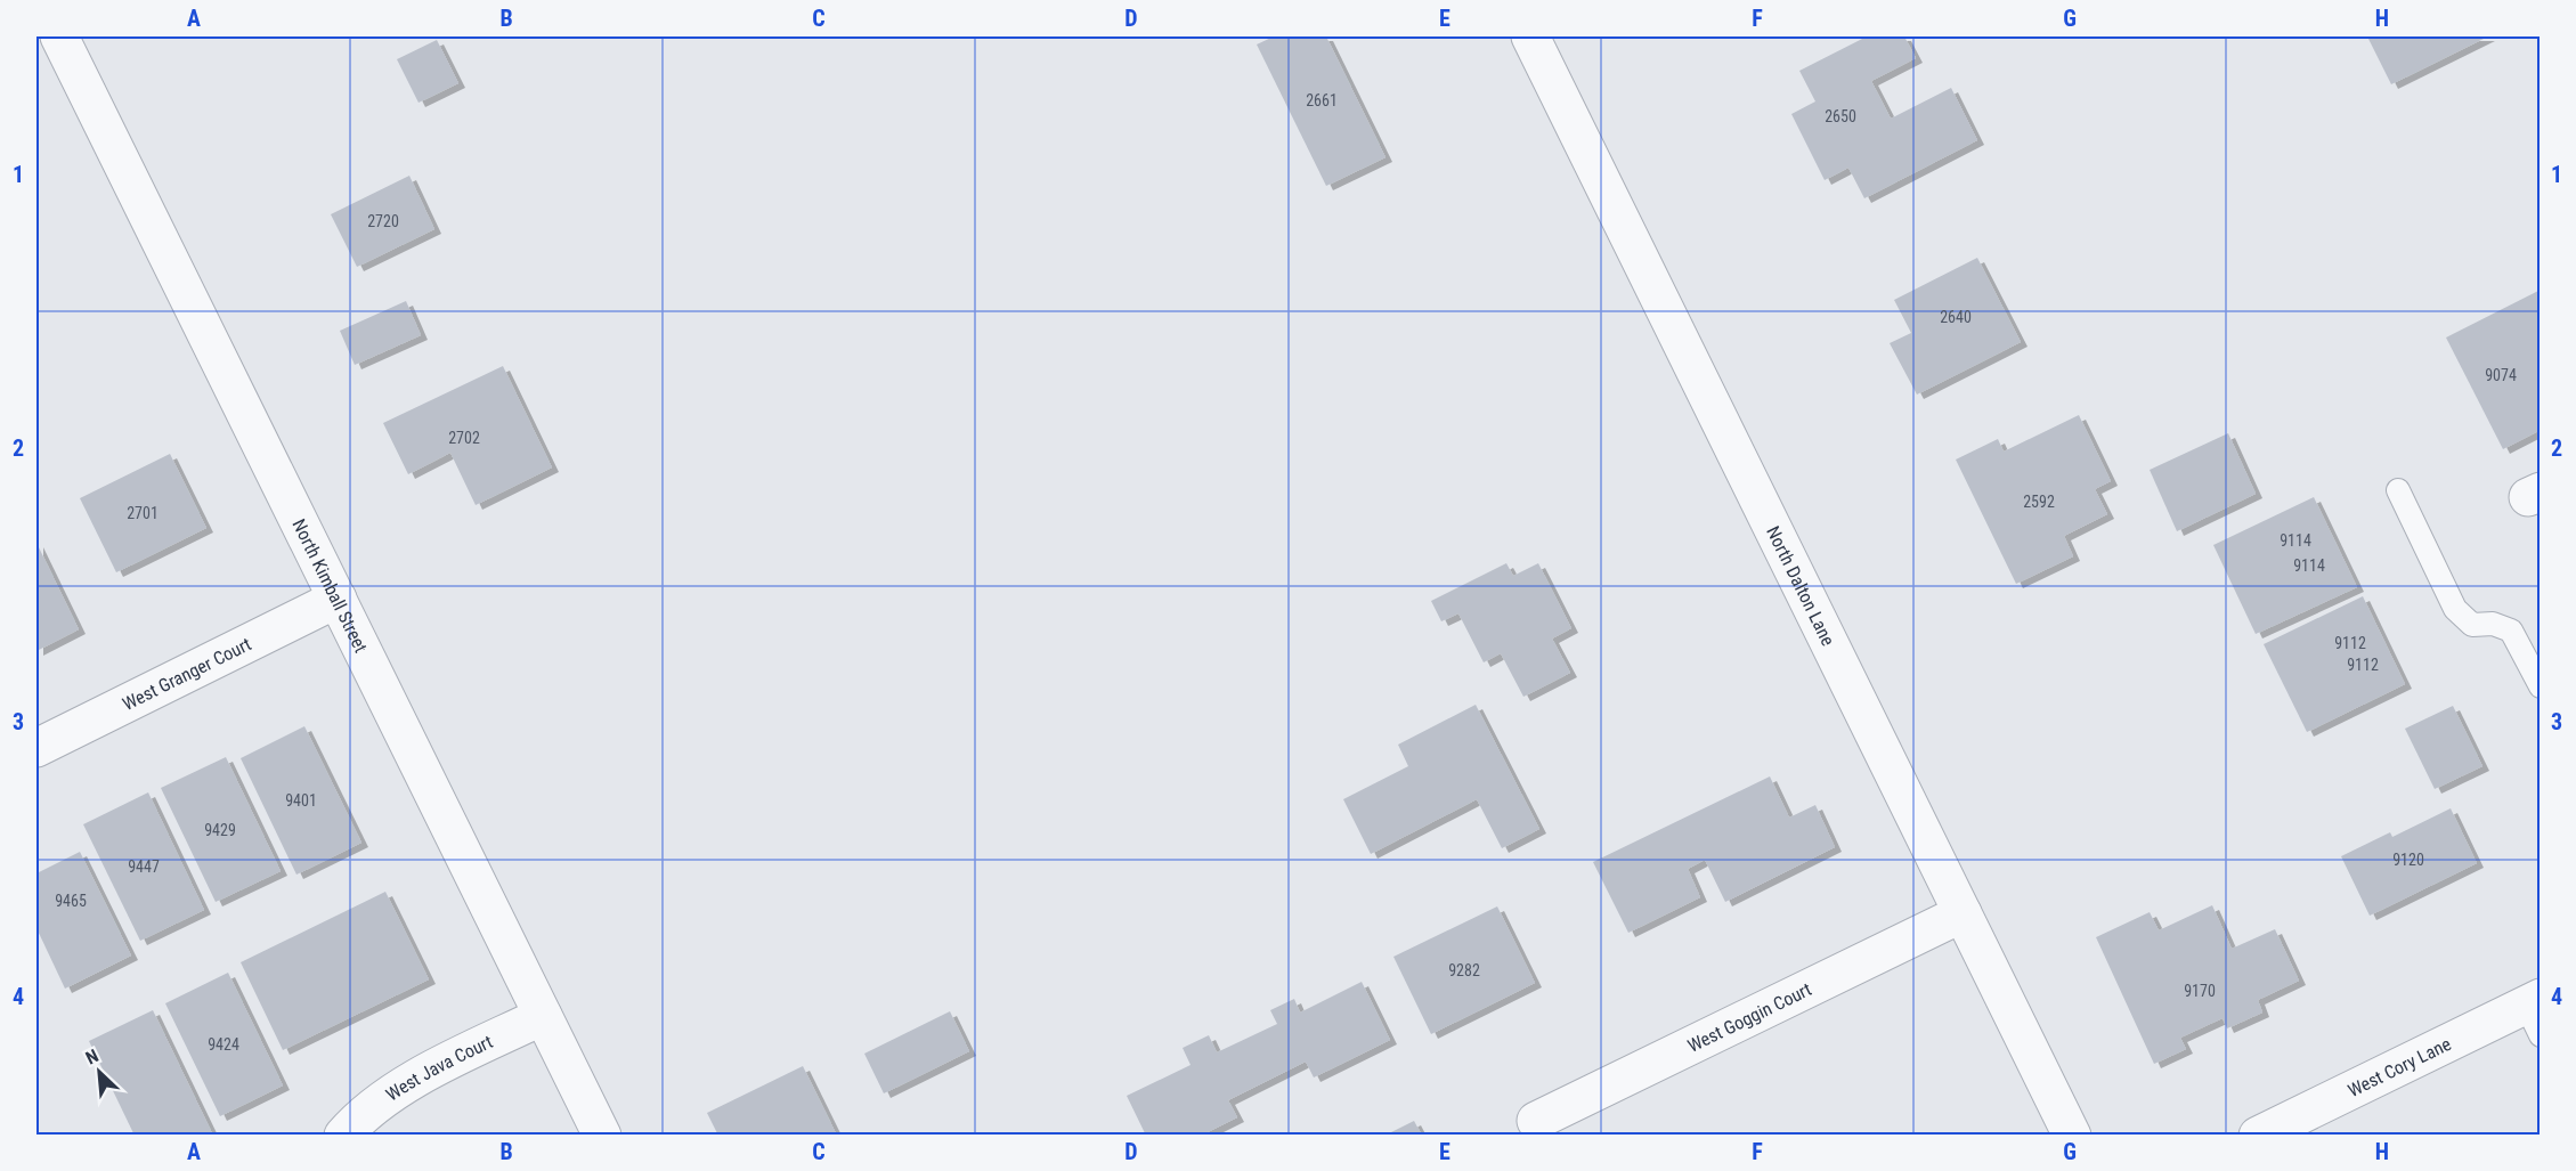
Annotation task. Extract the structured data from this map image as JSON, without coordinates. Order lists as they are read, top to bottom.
{
  "streets": {
    "street": [
      "North Kimball Street",
      "North Dalton Lane",
      "West Granger Court",
      "West Goggin Court",
      "West Cory Lane",
      "West Java Court"
    ]
  },
  "crossings": [
    ["North Kimball Street", "West Granger Court"],
    ["North Kimball Street", "West Java Court"],
    ["North Dalton Lane", "West Goggin Court"]
  ],
  "house_numbers": [
    "2661",
    "2650",
    "2720",
    "2640",
    "9074",
    "2702",
    "2592",
    "2701",
    "9114",
    "9114",
    "9112",
    "9112",
    "9401",
    "9429",
    "9120",
    "9447",
    "9465",
    "9282",
    "9170",
    "9424"
  ],
  "north": "top left",
  "grid": {
    "columns": [
      "A",
      "B",
      "C",
      "D",
      "E",
      "F",
      "G",
      "H"
    ],
    "rows": [
      "1",
      "2",
      "3",
      "4"
    ]
  }
}
